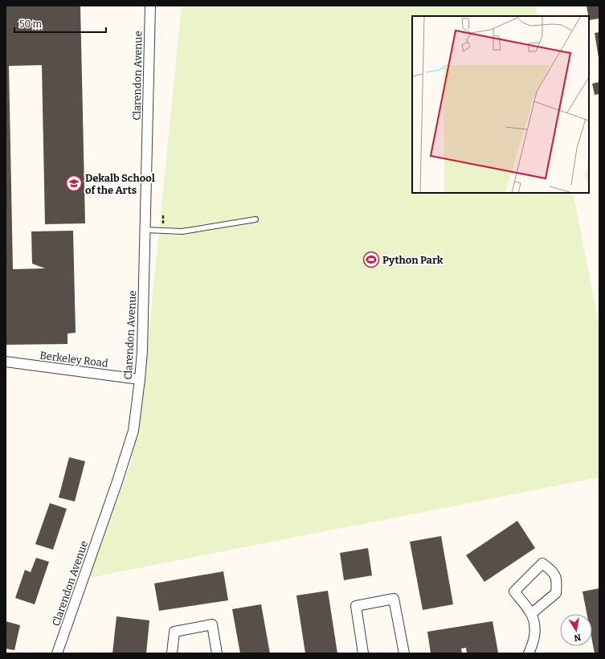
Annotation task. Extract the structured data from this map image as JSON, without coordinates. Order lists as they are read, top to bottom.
{
  "streets": {
    "street": ["Clarendon Avenue", "Berkeley Road"]
  },
  "crossings": [
    ["Clarendon Avenue", "Berkeley Road"]
  ],
  "places": {
    "school or university": ["Dekalb School of the Arts"],
    "sports": ["Python Park"]
  },
  "scale_bar": "50 m",
  "north": "bottom"
}
